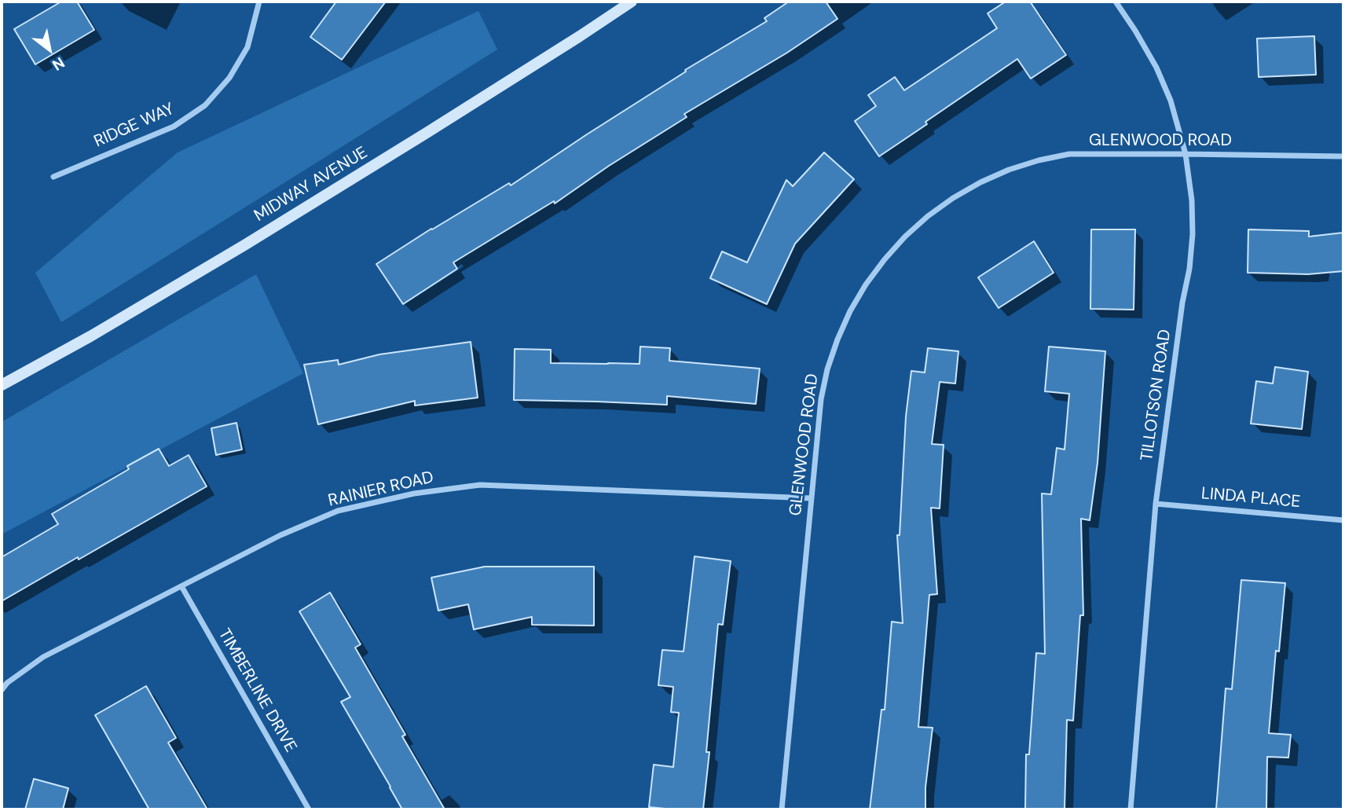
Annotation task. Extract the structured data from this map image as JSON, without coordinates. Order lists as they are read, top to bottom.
{
  "streets": {
    "main road": ["MIDWAY AVENUE"],
    "street": [
      "RIDGE WAY",
      "GLENWOOD ROAD",
      "TILLOTSON ROAD",
      "RAINIER ROAD",
      "LINDA PLACE",
      "TIMBERLINE DRIVE"
    ]
  },
  "crossings": [
    ["GLENWOOD ROAD", "TILLOTSON ROAD"],
    ["GLENWOOD ROAD", "RAINIER ROAD"],
    ["TILLOTSON ROAD", "LINDA PLACE"],
    ["RAINIER ROAD", "TIMBERLINE DRIVE"]
  ],
  "north": "bottom right"
}
